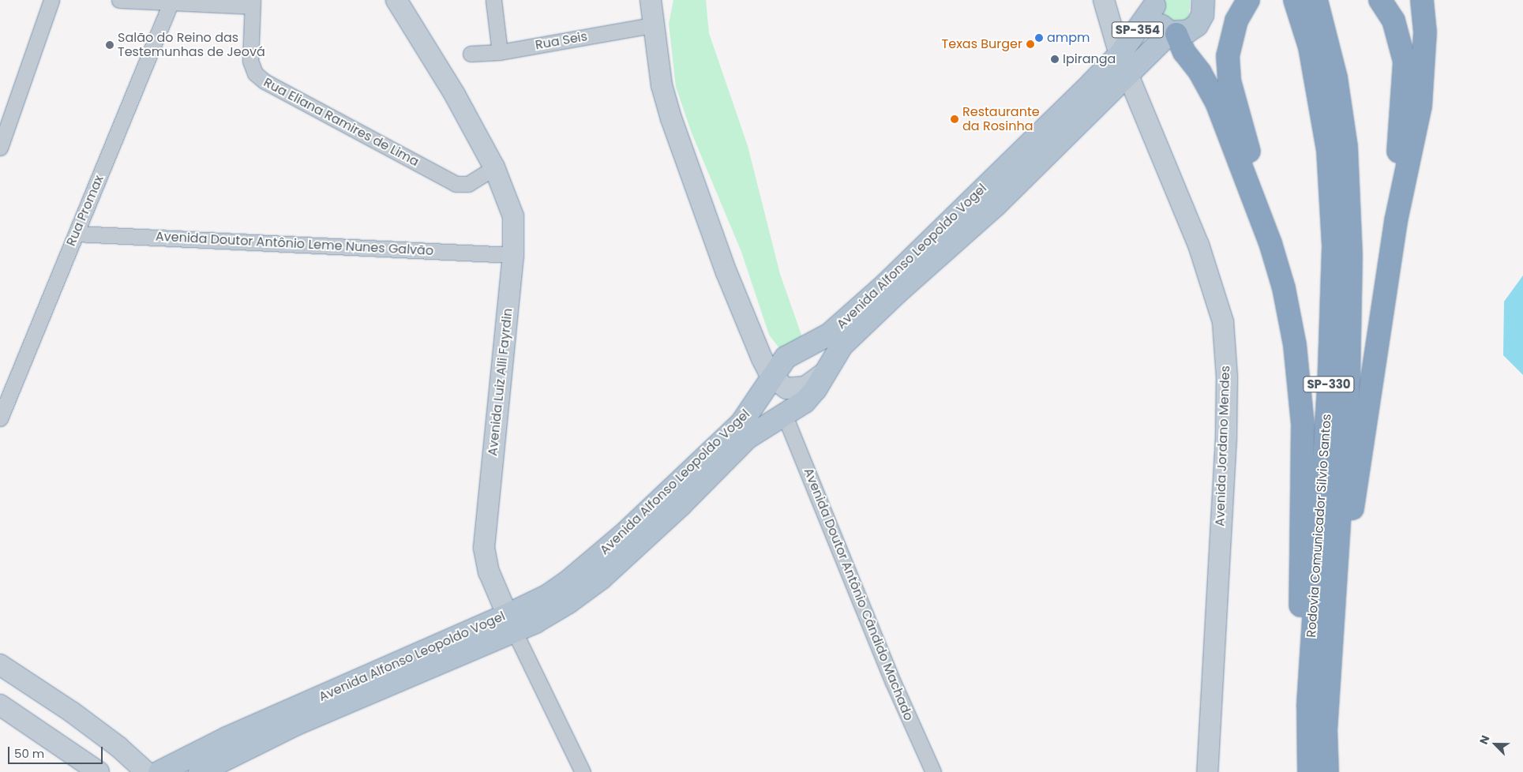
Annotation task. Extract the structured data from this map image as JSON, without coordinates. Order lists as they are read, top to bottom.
{
  "streets": {
    "highway": ["SP-330", "Rodovia Comunicador Silvio Santos"],
    "main road": ["SP-354", "Avenida Alfonso Leopoldo Vogel"],
    "street": [
      "Rua Seis",
      "Rua Eliana Ramires de Lima",
      "Rua Promax",
      "Avenida Doutor Antônio Leme Nunes Galvão",
      "Avenida Luiz Alli Fayrdin",
      "Avenida Jordano Mendes",
      "Avenida Doutor Antônio Cândido Machado"
    ]
  },
  "crossings": [
    ["SP-354", "Avenida Alfonso Leopoldo Vogel"],
    ["SP-354", "Avenida Jordano Mendes"],
    ["Rua Eliana Ramires de Lima", "Avenida Luiz Alli Fayrdin"],
    ["Rua Promax", "Avenida Doutor Antônio Leme Nunes Galvão"],
    ["Avenida Doutor Antônio Leme Nunes Galvão", "Avenida Luiz Alli Fayrdin"],
    ["Avenida Alfonso Leopoldo Vogel", "Avenida Luiz Alli Fayrdin"],
    ["Avenida Alfonso Leopoldo Vogel", "Avenida Jordano Mendes"],
    ["Avenida Alfonso Leopoldo Vogel", "Avenida Doutor Antônio Cândido Machado"]
  ],
  "places": [
    "ampm",
    "Texas Burger",
    "Salão do Reino das Testemunhas de Jeová",
    "Ipiranga",
    "Restaurante da Rosinha"
  ],
  "scale_bar": "50 m",
  "north": "top left"
}
